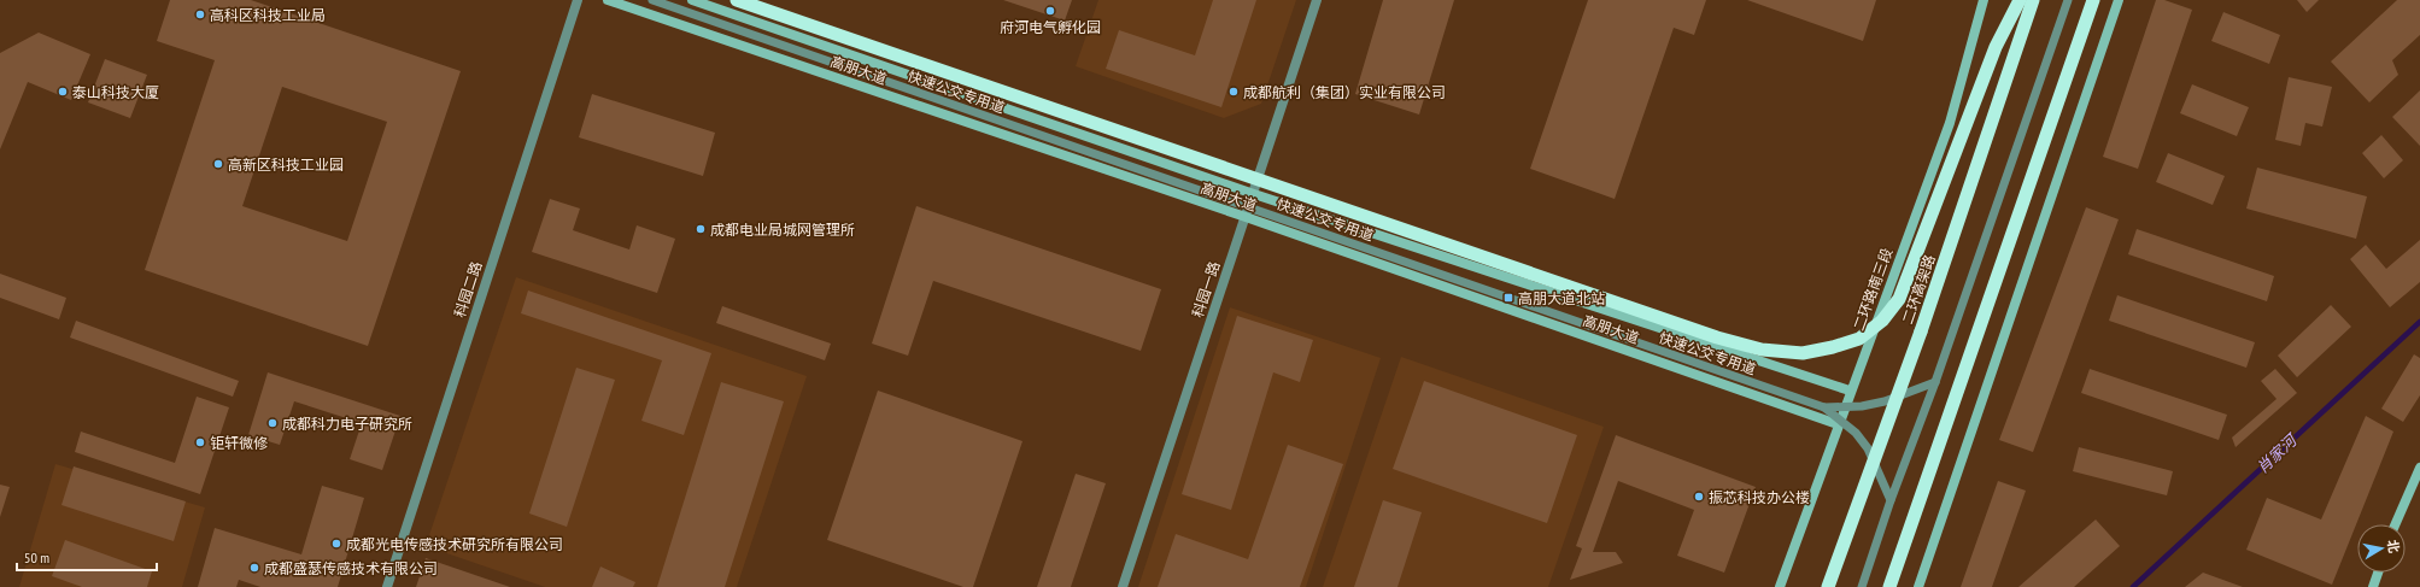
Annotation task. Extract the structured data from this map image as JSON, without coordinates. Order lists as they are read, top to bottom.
{
  "streets": {
    "highway": ["二环高架路"],
    "main road": ["高朋大道", "二环路南三段"],
    "street": ["科园二路", "科园一路"],
    "lane": ["快速公交专用道"]
  },
  "crossings": [
    ["高朋大道", "科园一路"],
    ["高朋大道", "二环路南三段"]
  ],
  "water": ["肖家河"],
  "places": {
    "other": [
      "府河电气孵化园",
      "高科区科技工业局",
      "泰山科技大厦",
      "成都航利（集团）实业有限公司",
      "高新区科技工业园",
      "成都电业局城网管理所",
      "成都科力电子研究所",
      "钜轩微修",
      "振芯科技办公楼",
      "成都光电传感技术研究所有限公司",
      "成都盛瑟传感技术有限公司"
    ],
    "transit": ["高朋大道北站"]
  },
  "scale_bar": "50 m",
  "north": "right"
}
